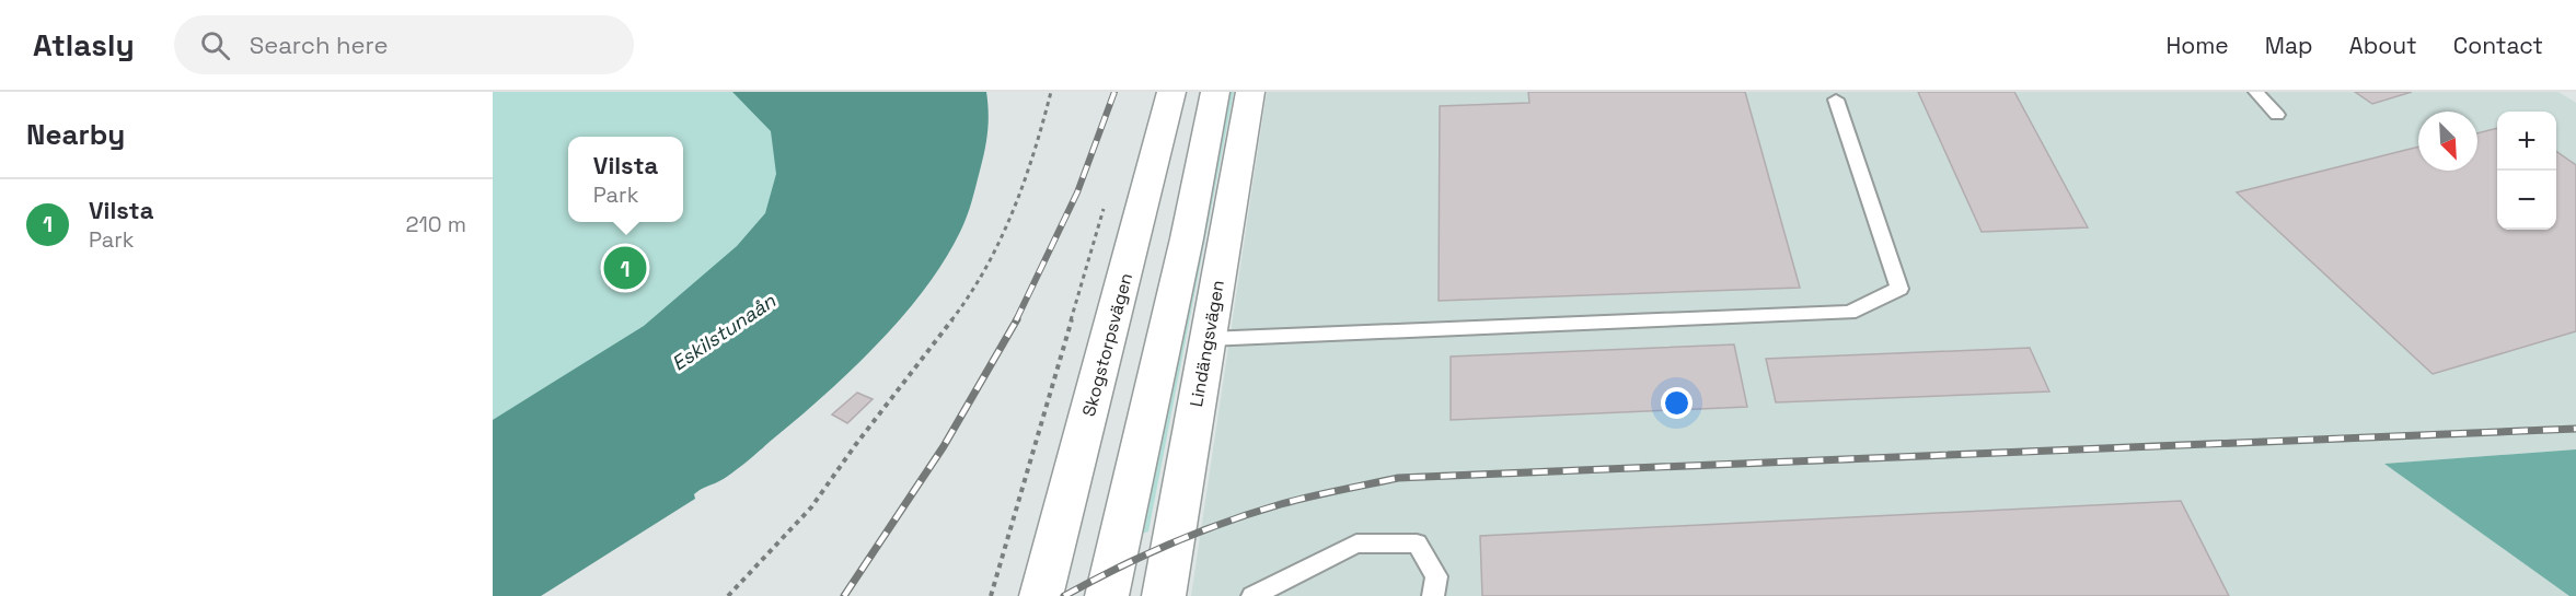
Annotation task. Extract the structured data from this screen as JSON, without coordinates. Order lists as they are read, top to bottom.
{
  "streets": {
    "main road": ["Lindängsvägen", "Skogstorpsvägen"]
  },
  "water": ["Eskilstunaån"],
  "north": "bottom right",
  "page": {
    "header": "Atlasly",
    "search": "Search here",
    "nav": [
      "Home",
      "Map",
      "About",
      "Contact"
    ],
    "heading": "Nearby",
    "map_buttons": ["+", "−"],
    "popup": ["Vilsta", "Park"],
    "list": [
      {
        "mark": "1",
        "name": "Vilsta",
        "note": "Park",
        "value": "210 m"
      }
    ],
    "pins": "1"
  }
}
